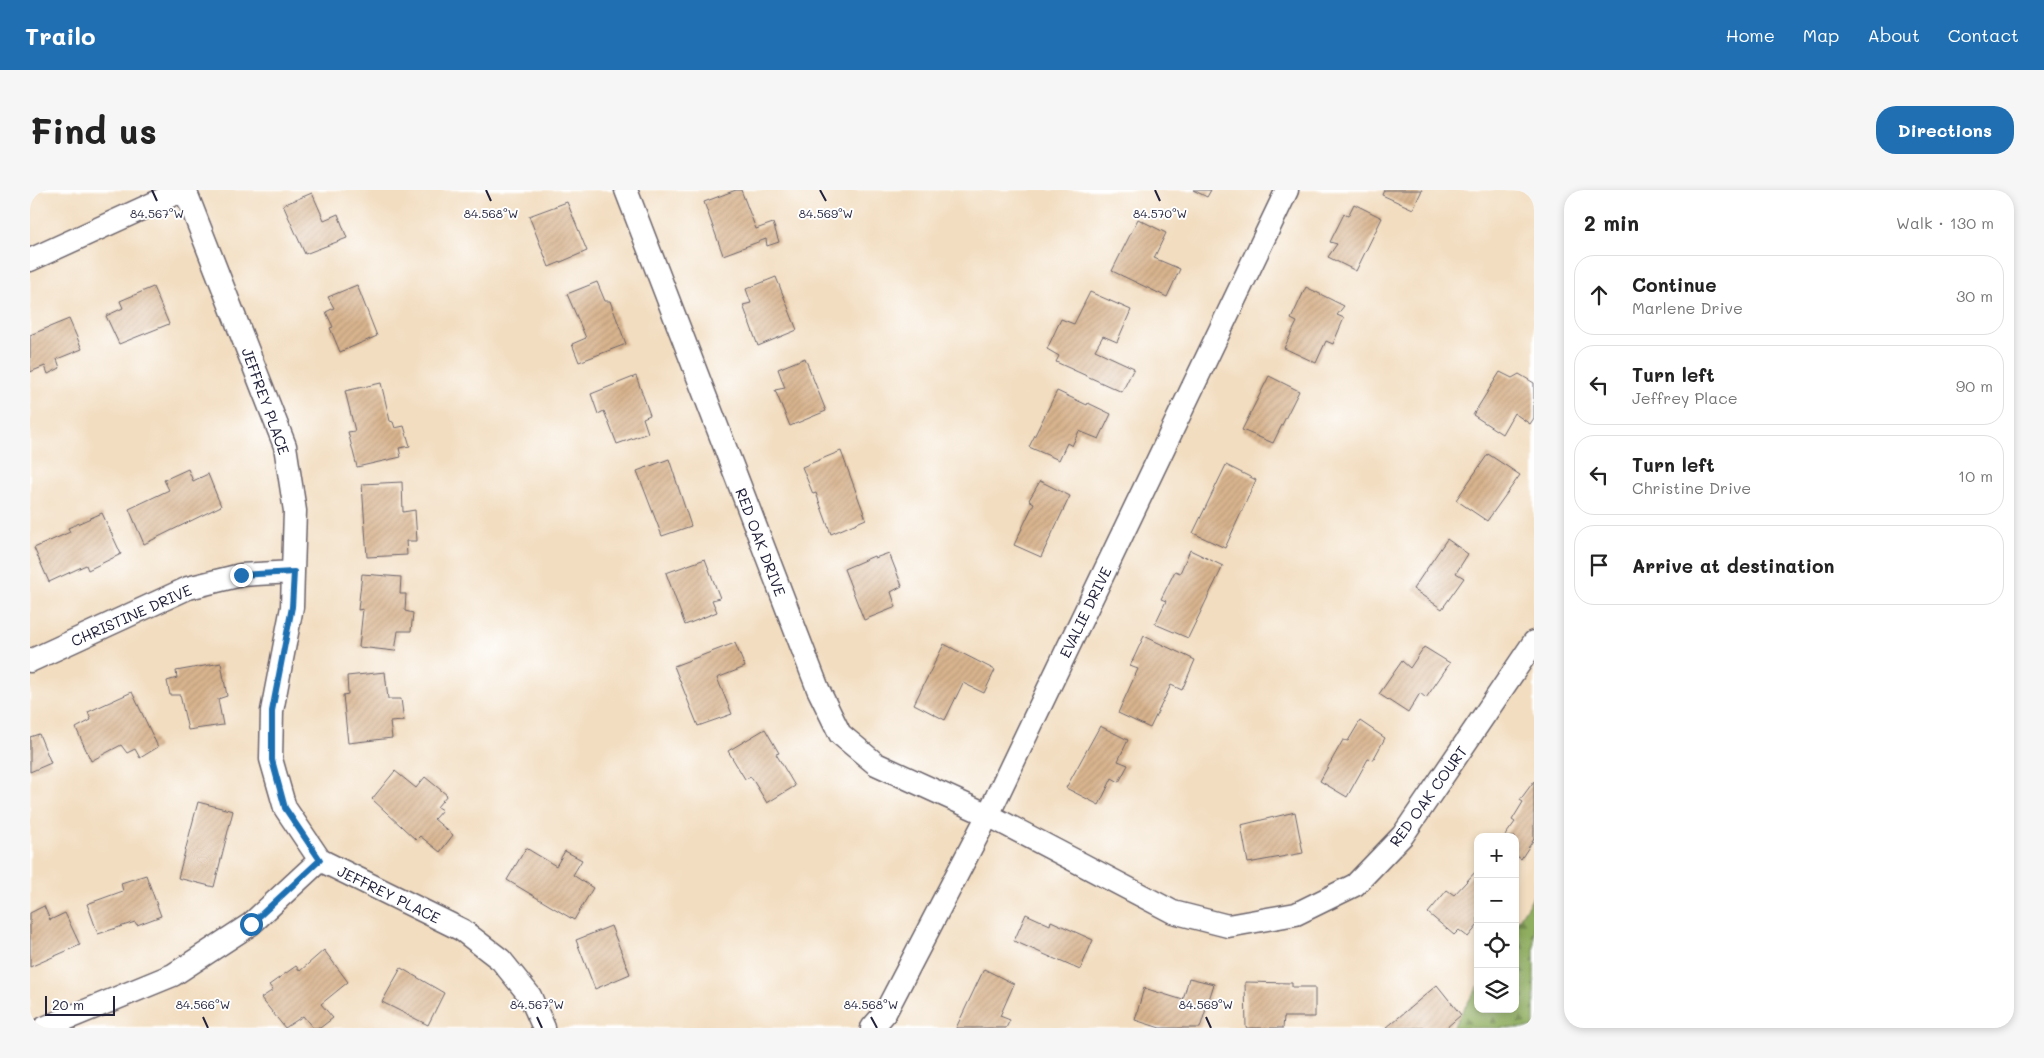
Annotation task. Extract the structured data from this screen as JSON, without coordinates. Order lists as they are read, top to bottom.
{
  "streets": {
    "street": [
      "JEFFREY PLACE",
      "RED OAK DRIVE",
      "EVALIE DRIVE",
      "CHRISTINE DRIVE",
      "RED OAK COURT"
    ]
  },
  "crossings": [
    ["JEFFREY PLACE", "CHRISTINE DRIVE"],
    ["RED OAK DRIVE", "EVALIE DRIVE"],
    ["RED OAK DRIVE", "RED OAK COURT"],
    ["EVALIE DRIVE", "RED OAK COURT"]
  ],
  "scale_bar": "20 m",
  "page": {
    "header": "Trailo",
    "nav": [
      "Home",
      "Map",
      "About",
      "Contact"
    ],
    "buttons": "Directions",
    "title": "Find us",
    "heading": ["2 min", "Walk · 130 m"],
    "list": [
      ["Continue", "Marlene Drive", "30 m"],
      ["Turn left", "Jeffrey Place", "90 m"],
      ["Turn left", "Christine Drive", "10 m"],
      "Arrive at destination"
    ],
    "map_buttons": ["+", "−"],
    "scale": "20 m"
  },
  "coordinates": [
    "84.567°W",
    "84.568°W",
    "84.569°W",
    "84.570°W",
    "84.566°W"
  ]
}
